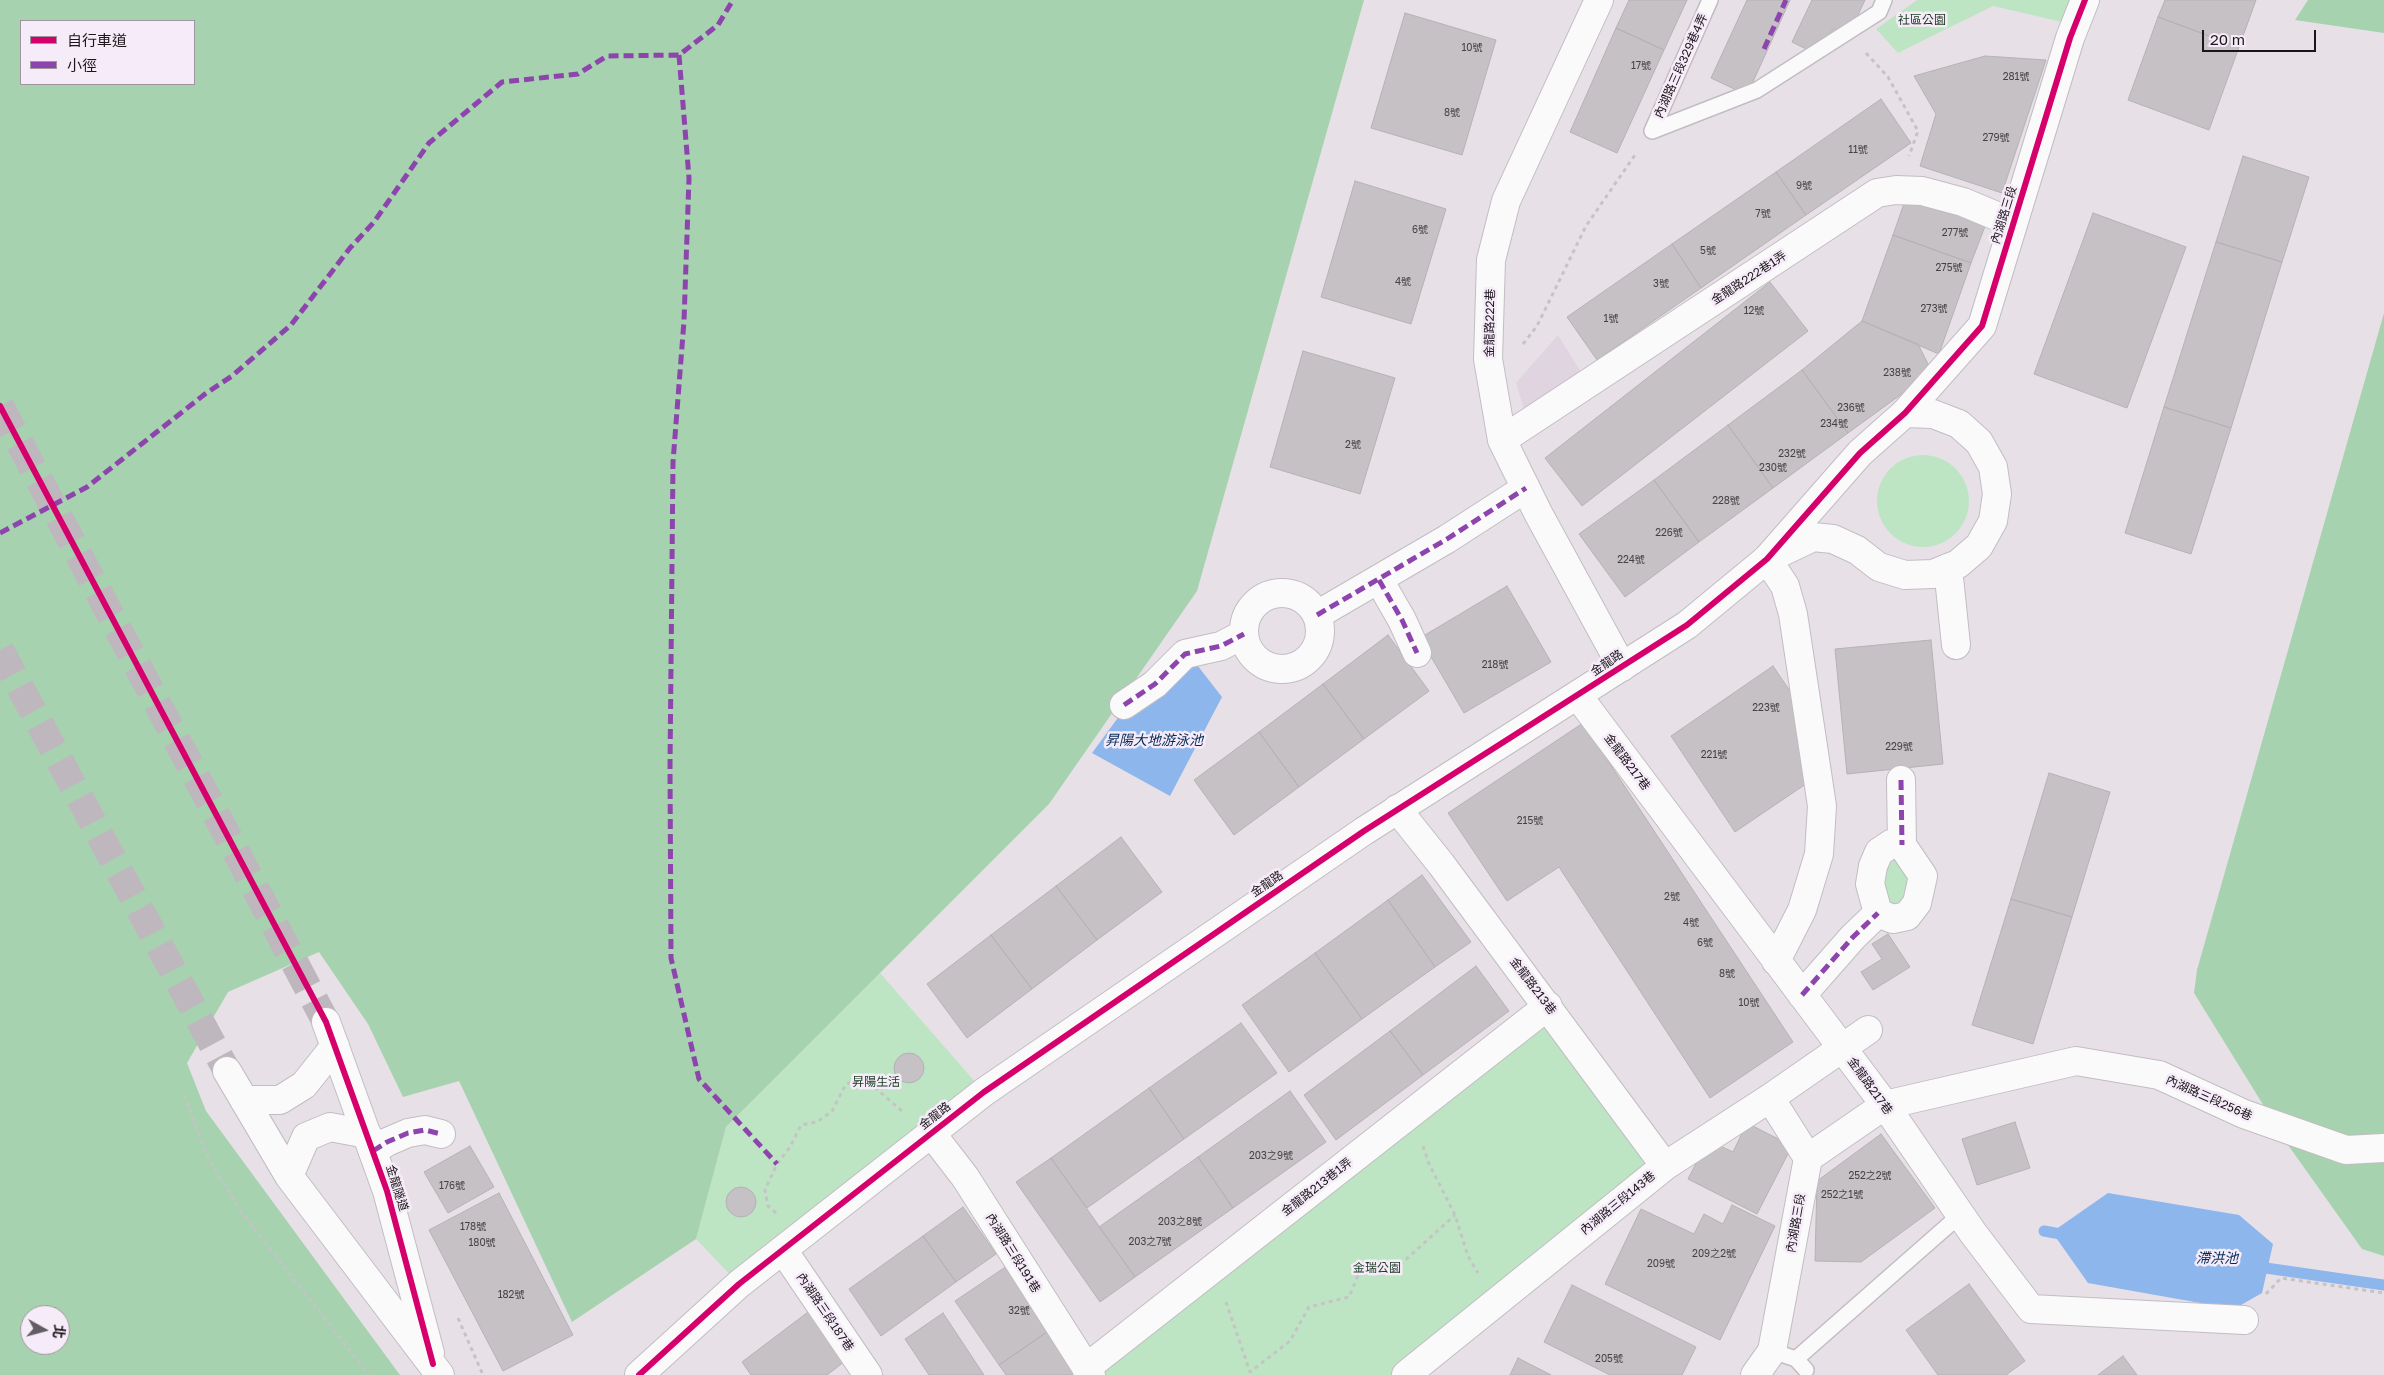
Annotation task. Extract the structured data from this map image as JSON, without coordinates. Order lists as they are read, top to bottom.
{
  "streets": {
    "street": [
      "內湖路三段",
      "金龍路222巷1弄",
      "金龍路222巷",
      "金龍路",
      "金龍路217巷",
      "金龍路213巷",
      "內湖路三段256巷",
      "金龍路213巷1弄",
      "金龍隧道",
      "內湖路三段143巷",
      "內湖路三段191巷",
      "內湖路三段187巷"
    ],
    "lane": ["內湖路三段329巷4弄"]
  },
  "crossings": [
    ["內湖路三段", "金龍路222巷1弄"],
    ["內湖路三段", "金龍路"],
    ["金龍路222巷1弄", "金龍路222巷"],
    ["金龍路222巷", "金龍路"],
    ["金龍路", "金龍路217巷"],
    ["金龍路", "金龍路213巷"],
    ["金龍路", "內湖路三段191巷"],
    ["金龍路", "內湖路三段187巷"],
    ["金龍路217巷", "內湖路三段256巷"],
    ["金龍路217巷", "內湖路三段143巷"],
    ["金龍路213巷", "金龍路213巷1弄"],
    ["金龍路213巷", "內湖路三段143巷"],
    ["金龍路213巷1弄", "內湖路三段191巷"]
  ],
  "water": ["昇陽大地游泳池", "滯洪池"],
  "parks": ["社區公園", "昇陽生活", "金瑞公園"],
  "house_numbers": [
    "10號",
    "17號",
    "281號",
    "8號",
    "279號",
    "11號",
    "9號",
    "7號",
    "6號",
    "277號",
    "5號",
    "275號",
    "4號",
    "3號",
    "273號",
    "12號",
    "1號",
    "238號",
    "236號",
    "234號",
    "2號",
    "232號",
    "230號",
    "228號",
    "226號",
    "224號",
    "218號",
    "223號",
    "229號",
    "221號",
    "215號",
    "2號",
    "4號",
    "6號",
    "8號",
    "10號",
    "203之9號",
    "252之2號",
    "176號",
    "252之1號",
    "203之8號",
    "178號",
    "203之7號",
    "180號",
    "209之2號",
    "209號",
    "182號",
    "32號",
    "205號"
  ],
  "legend": ["自行車道", "小徑"],
  "scale_bar": "20 m",
  "north": "right"
}
